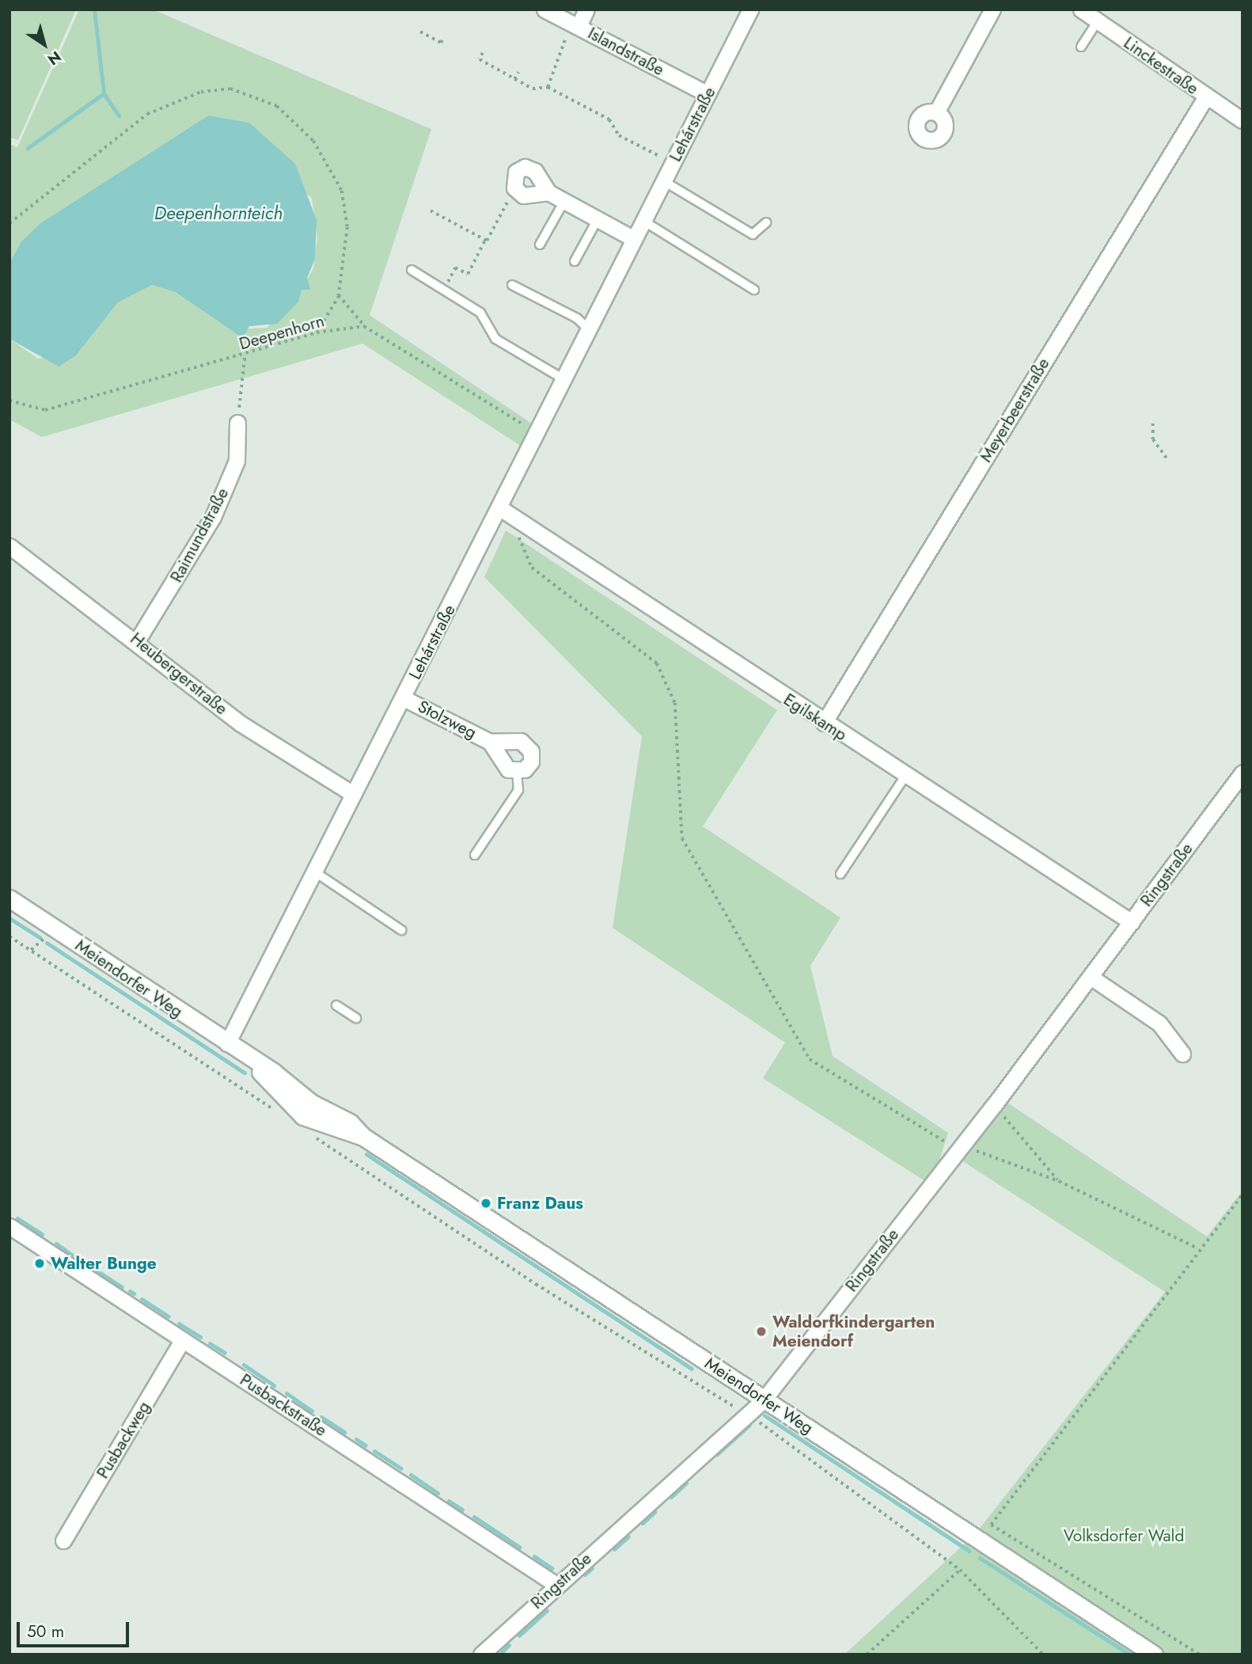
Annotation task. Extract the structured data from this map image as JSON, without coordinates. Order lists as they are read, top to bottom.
{
  "streets": {
    "street": [
      "Islandstraße",
      "Linckestraße",
      "Lehárstraße",
      "Meyerbeerstraße",
      "Raimundstraße",
      "Heubergerstraße",
      "Egilskamp",
      "Stolzweg",
      "Ringstraße",
      "Meiendorfer Weg",
      "Pusbackstraße",
      "Pusbackweg"
    ],
    "path": ["Deepenhorn"]
  },
  "crossings": [
    ["Islandstraße", "Lehárstraße"],
    ["Linckestraße", "Meyerbeerstraße"],
    ["Lehárstraße", "Heubergerstraße"],
    ["Lehárstraße", "Egilskamp"],
    ["Lehárstraße", "Stolzweg"],
    ["Lehárstraße", "Meiendorfer Weg"],
    ["Meyerbeerstraße", "Egilskamp"],
    ["Raimundstraße", "Heubergerstraße"],
    ["Egilskamp", "Ringstraße"],
    ["Ringstraße", "Meiendorfer Weg"],
    ["Ringstraße", "Pusbackstraße"],
    ["Pusbackstraße", "Pusbackweg"]
  ],
  "water": ["Deepenhornteich"],
  "parks": ["Volksdorfer Wald"],
  "places": ["Franz Daus", "Walter Bunge", "Waldorfkindergarten Meiendorf"],
  "scale_bar": "50 m",
  "north": "bottom right"
}
